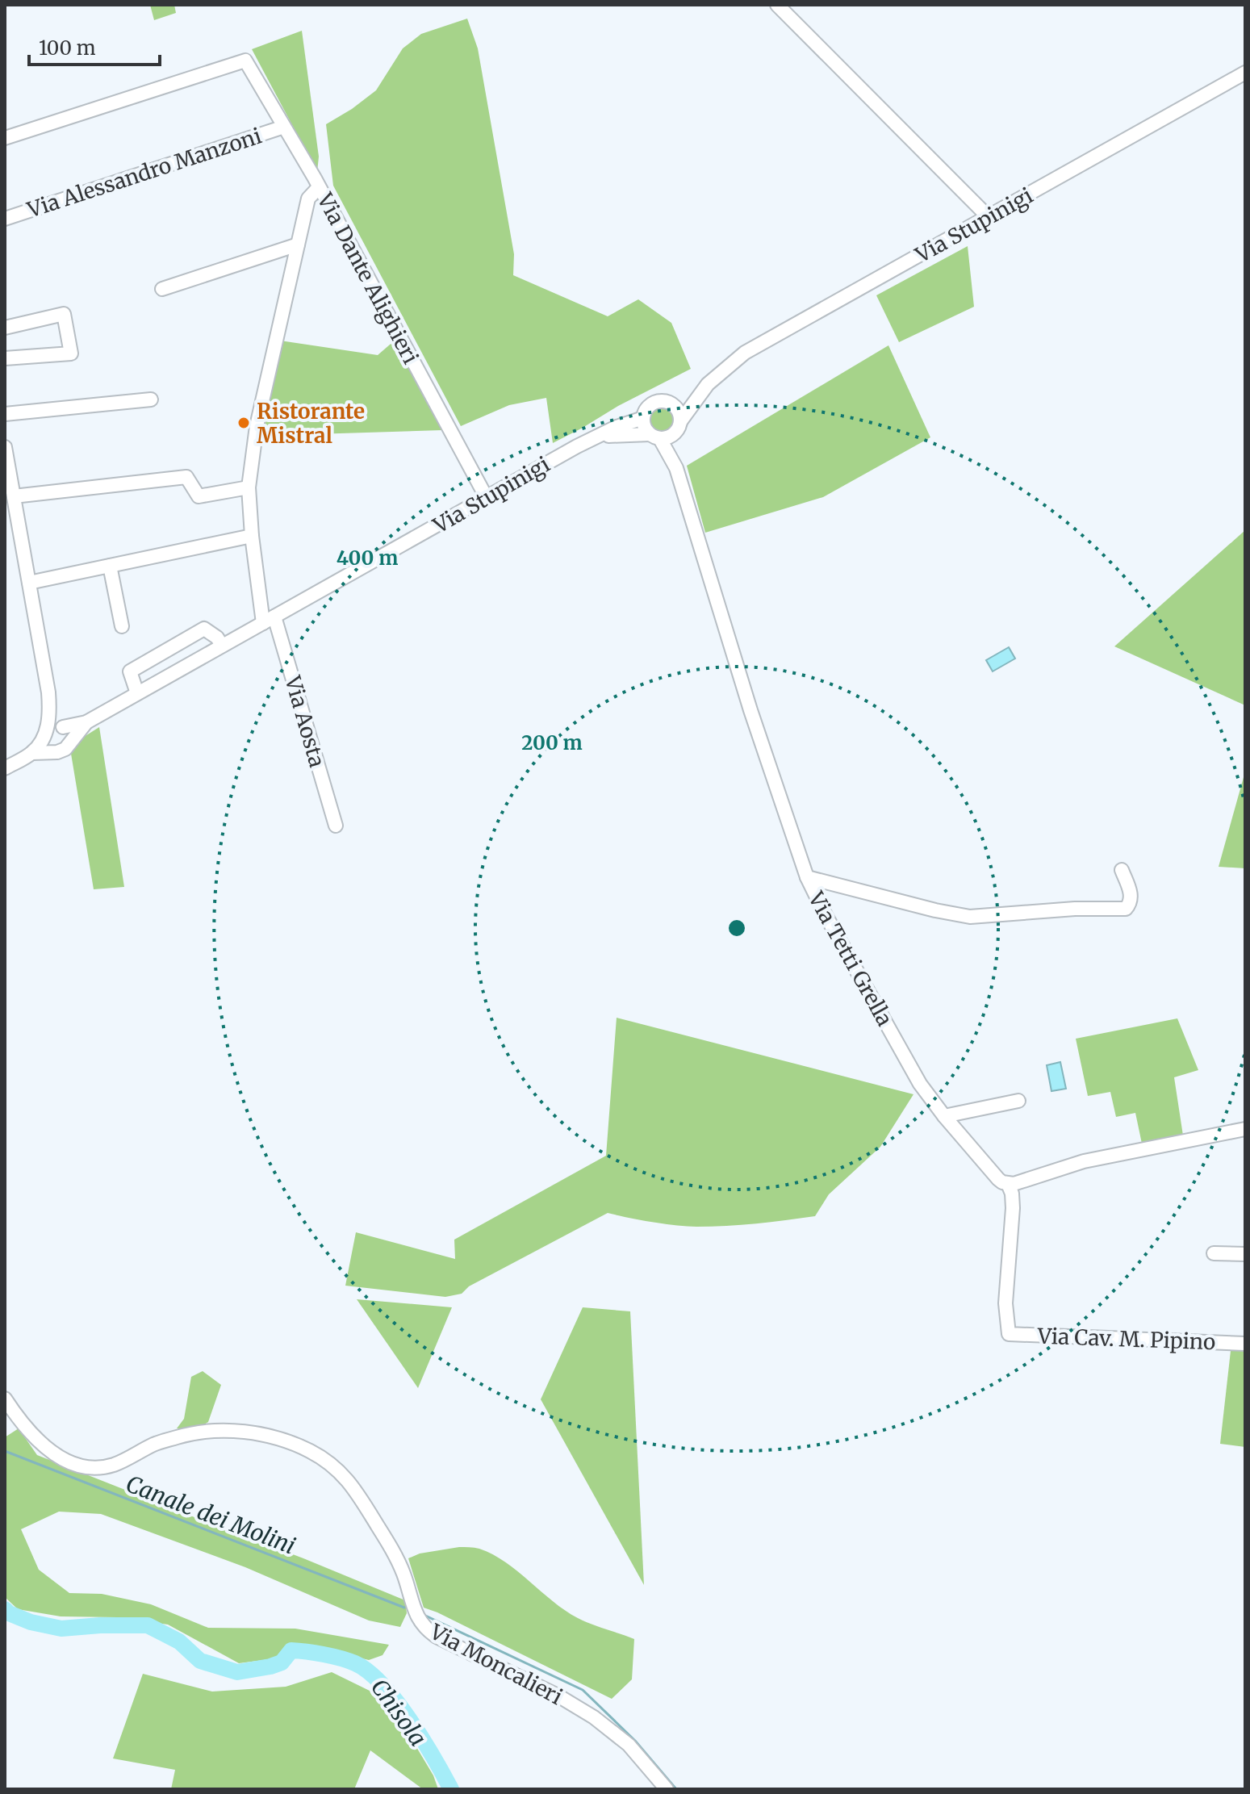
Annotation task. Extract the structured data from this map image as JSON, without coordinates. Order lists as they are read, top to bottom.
{
  "streets": {
    "street": [
      "Via Alessandro Manzoni",
      "Via Stupinigi",
      "Via Dante Alighieri",
      "Via Aosta",
      "Via Tetti Grella",
      "Via Cav. M. Pipino",
      "Via Moncalieri"
    ]
  },
  "crossings": [
    ["Via Alessandro Manzoni", "Via Dante Alighieri"],
    ["Via Stupinigi", "Via Dante Alighieri"],
    ["Via Stupinigi", "Via Aosta"],
    ["Via Stupinigi", "Via Tetti Grella"],
    ["Via Dante Alighieri", "Via Aosta"],
    ["Via Tetti Grella", "Via Cav. M. Pipino"]
  ],
  "water": ["Canale dei Molini", "Chisola"],
  "places": ["Ristorante Mistral"],
  "scale_bar": "100 m",
  "rings": ["400 m", "200 m"]
}
